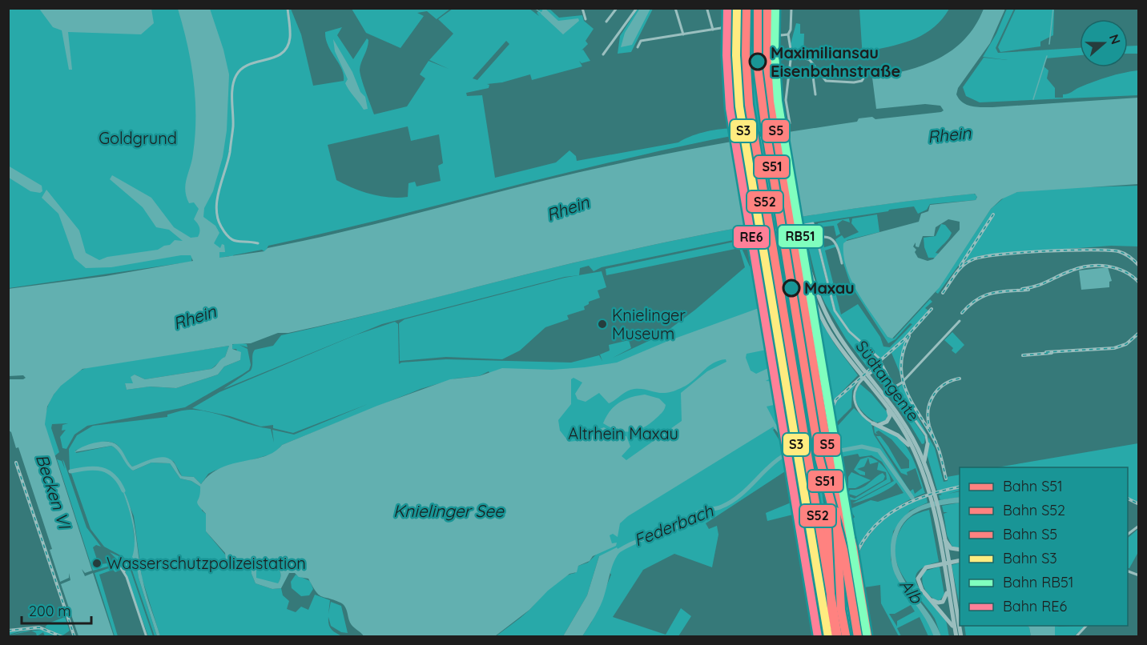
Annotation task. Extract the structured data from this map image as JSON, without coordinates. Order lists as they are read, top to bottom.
{
  "streets": {
    "highway": ["Südtangente"]
  },
  "water": [
    "Rhein",
    "Becken VI",
    "Knielinger See",
    "Federbach",
    "Alb"
  ],
  "parks": ["Goldgrund", "Altrhein Maxau"],
  "places": [
    "Maximiliansau Eisenbahnstraße",
    "Maxau",
    "Knielinger Museum",
    "Wasserschutzpolizeistation"
  ],
  "lines": [
    "rail line S51",
    "rail line S52",
    "rail line S5",
    "rail line S3",
    "rail line RB51",
    "rail line RE6"
  ],
  "legend": [
    "Bahn S51",
    "Bahn S52",
    "Bahn S5",
    "Bahn S3",
    "Bahn RB51",
    "Bahn RE6"
  ],
  "scale_bar": "200 m",
  "north": "right"
}
